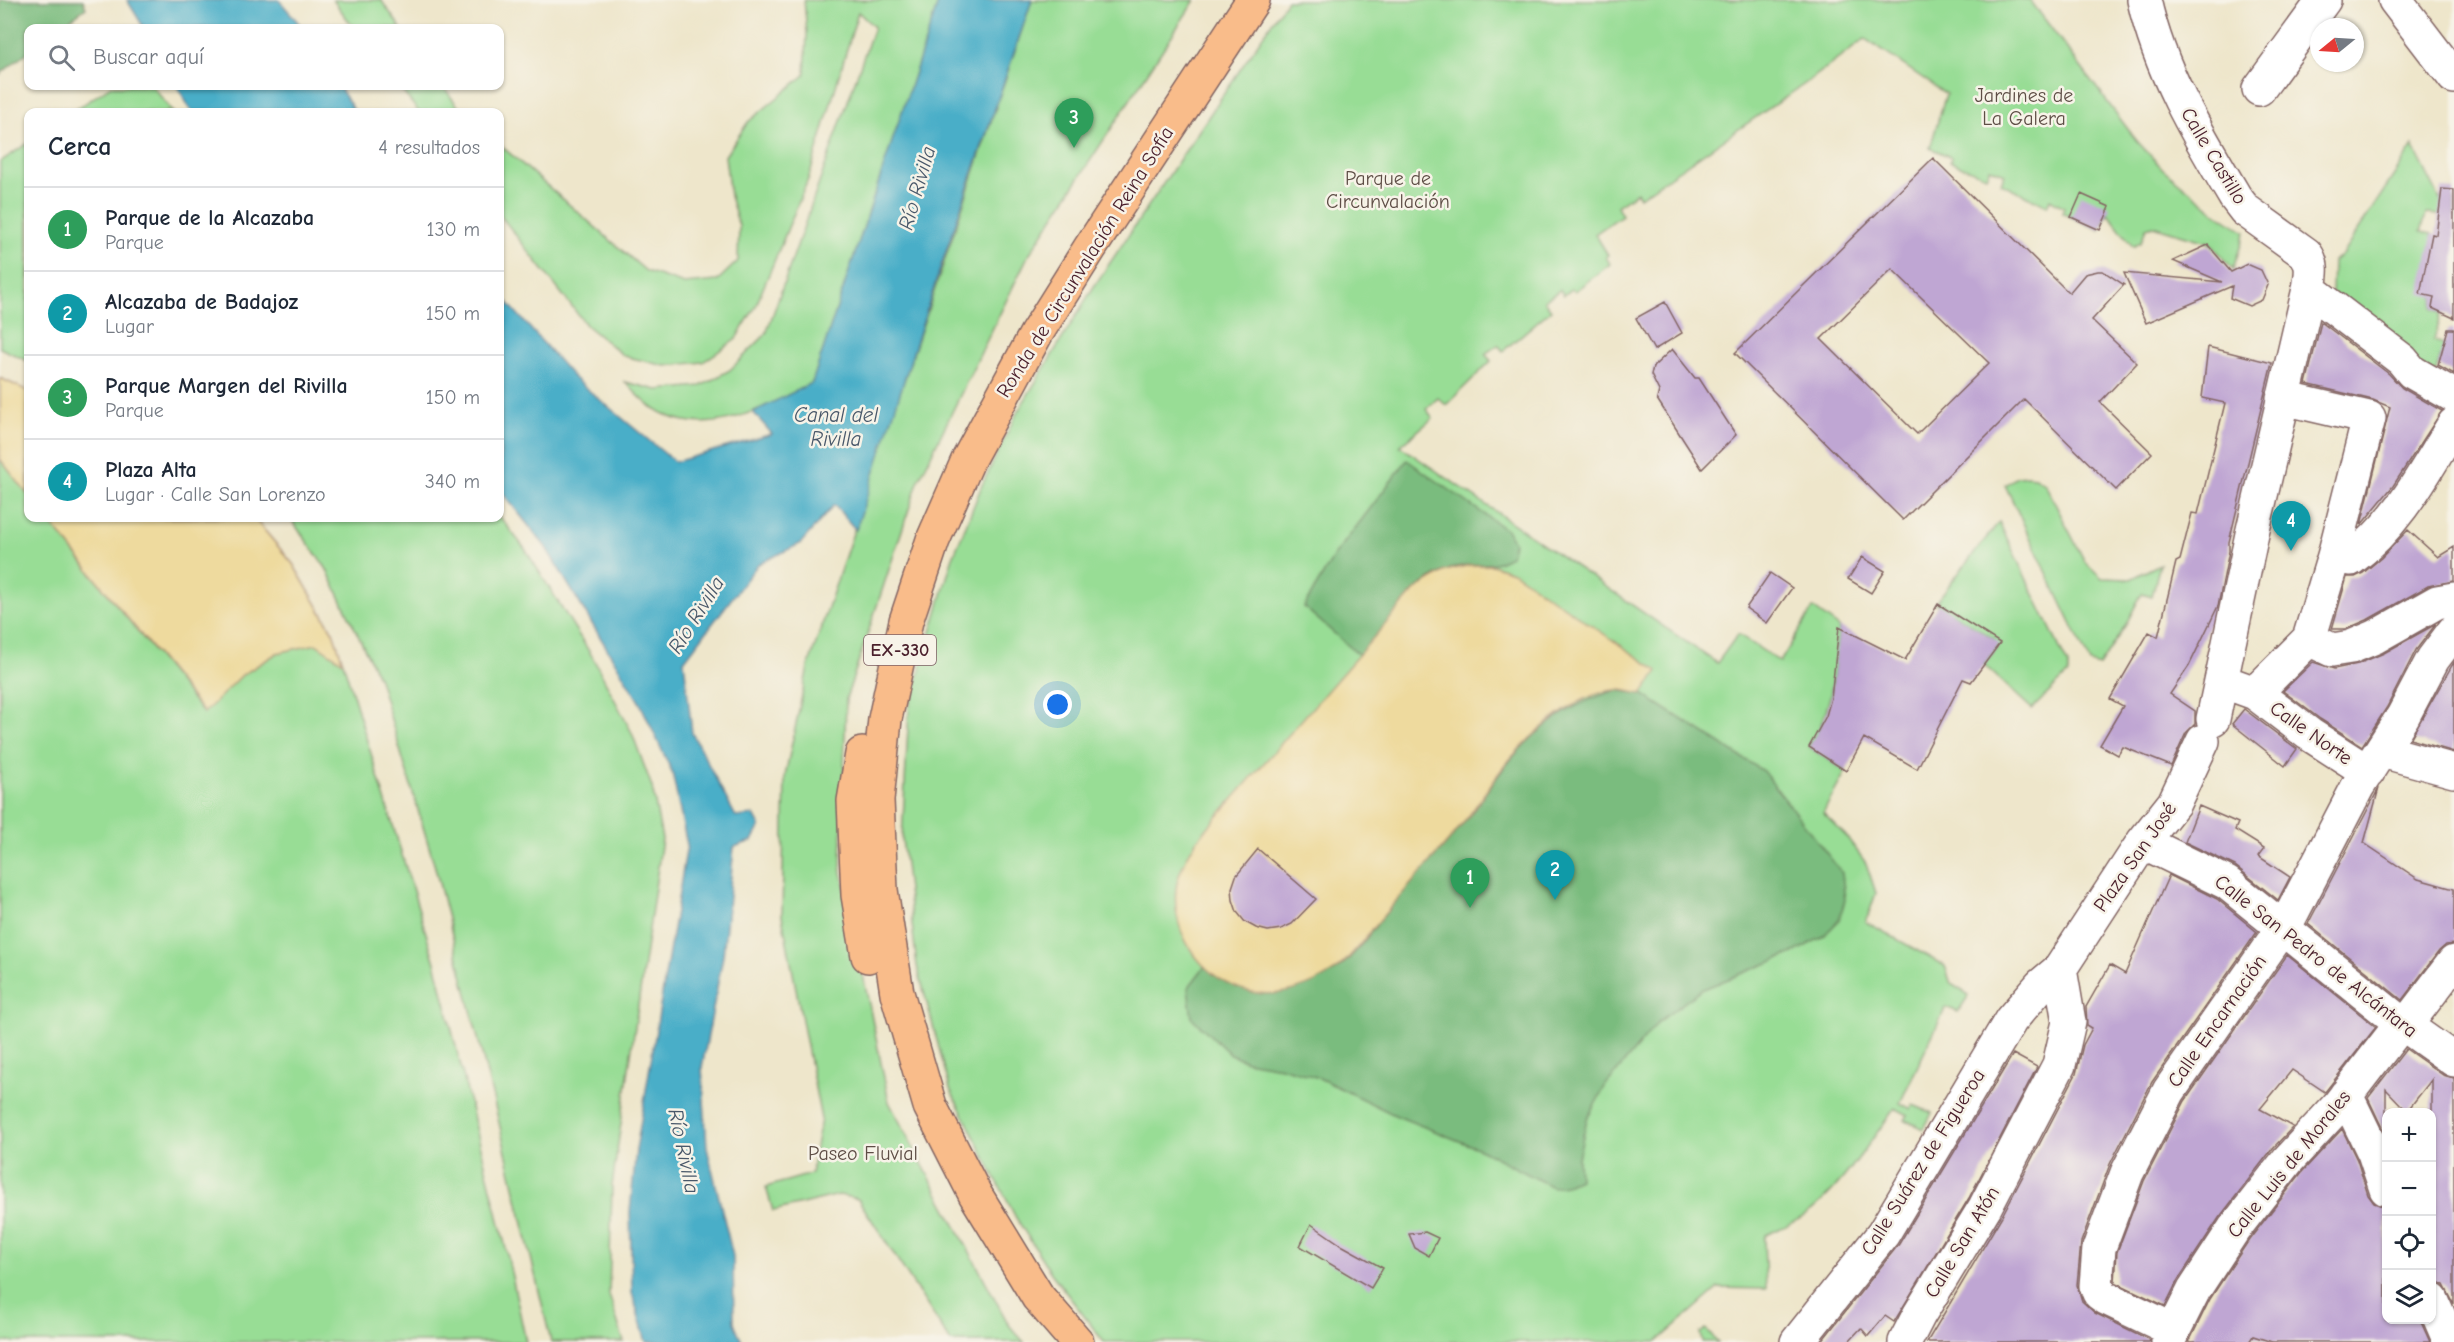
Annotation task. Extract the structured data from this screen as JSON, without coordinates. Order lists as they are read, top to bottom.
{
  "streets": {
    "main road": ["Ronda de Circunvalación Reina Sofía", "EX-330"],
    "street": [
      "Calle Castillo",
      "Calle Norte",
      "Plaza San José",
      "Calle San Pedro de Alcántara",
      "Calle Encarnación",
      "Calle Suárez de Figueroa",
      "Calle Luis de Morales",
      "Calle San Atón"
    ]
  },
  "crossings": [
    ["Calle Castillo", "Plaza San José"],
    ["Calle Norte", "Plaza San José"],
    ["Calle Norte", "Calle Encarnación"],
    ["Plaza San José", "Calle San Pedro de Alcántara"],
    ["Plaza San José", "Calle Suárez de Figueroa"],
    ["Plaza San José", "Calle San Atón"],
    ["Calle San Pedro de Alcántara", "Calle Encarnación"],
    ["Calle San Pedro de Alcántara", "Calle Luis de Morales"],
    ["Calle Encarnación", "Calle Luis de Morales"]
  ],
  "water": ["Río Rivilla", "Canal del Rivilla"],
  "parks": ["Jardines de La Galera", "Parque de Circunvalación", "Paseo Fluvial"],
  "north": "left",
  "page": {
    "search": "Buscar aquí",
    "pins": [
      "3",
      "4",
      "2",
      "1"
    ],
    "heading": ["Cerca", "4 resultados"],
    "list": [
      {
        "mark": "1",
        "name": "Parque de la Alcazaba",
        "note": "Parque",
        "value": "130 m"
      },
      {
        "mark": "2",
        "name": "Alcazaba de Badajoz",
        "note": "Lugar",
        "value": "150 m"
      },
      {
        "mark": "3",
        "name": "Parque Margen del Rivilla",
        "note": "Parque",
        "value": "150 m"
      },
      {
        "mark": "4",
        "name": "Plaza Alta",
        "note": "Lugar · Calle San Lorenzo",
        "value": "340 m"
      }
    ],
    "map_buttons": ["+", "−"]
  }
}
